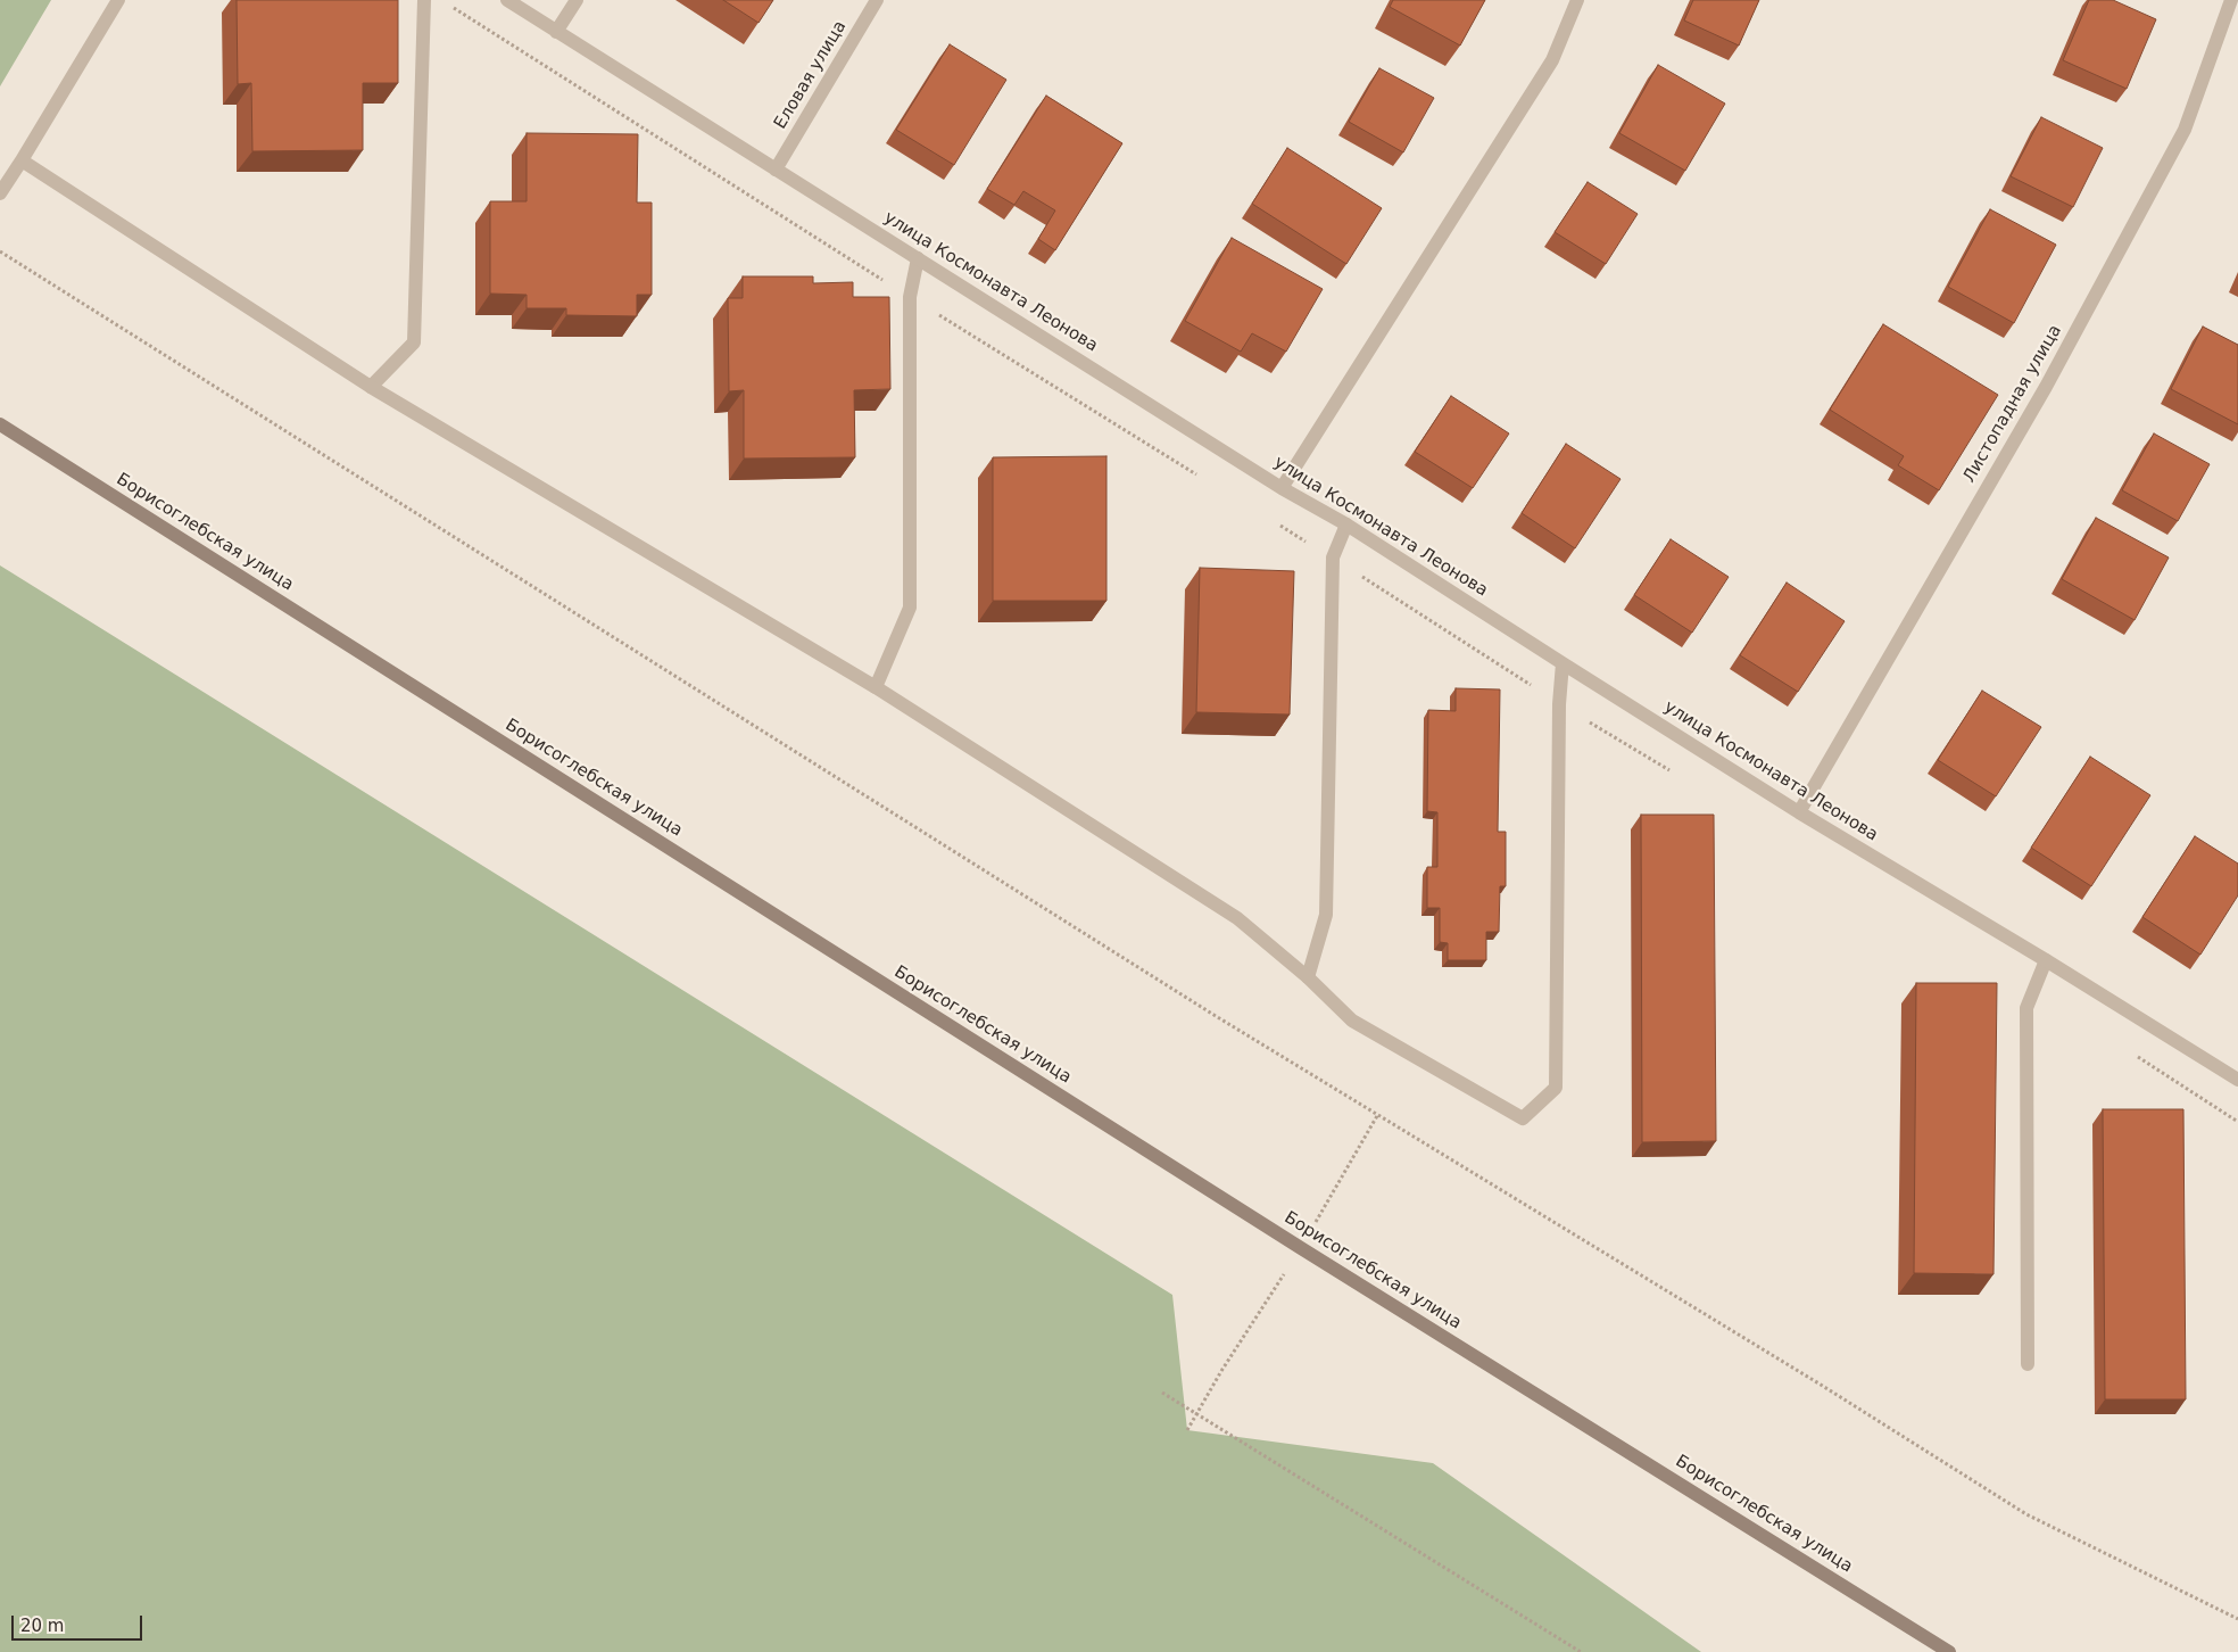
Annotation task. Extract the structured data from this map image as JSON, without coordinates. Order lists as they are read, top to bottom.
{
  "streets": {
    "street": [
      "Еловая улица",
      "улица Космонавта Леонова",
      "Листопадная улица",
      "Борисоглебская улица"
    ]
  },
  "crossings": [
    ["Еловая улица", "улица Космонавта Леонова"],
    ["улица Космонавта Леонова", "Листопадная улица"]
  ],
  "scale_bar": "20 m"
}
